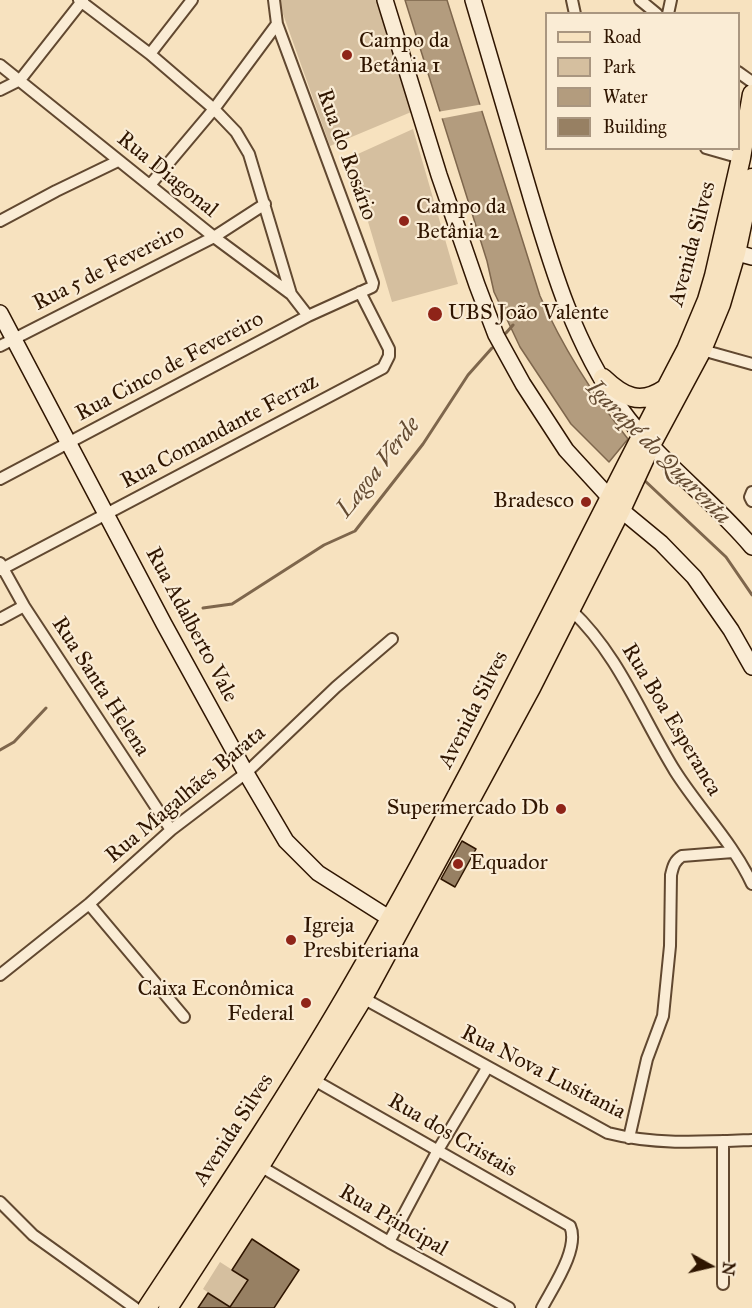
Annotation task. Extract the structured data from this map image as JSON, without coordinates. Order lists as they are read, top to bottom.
{
  "streets": {
    "main road": ["Avenida Silves"],
    "street": [
      "Rua do Rosário",
      "Rua Diagonal",
      "Rua 5 de Fevereiro",
      "Rua Cinco de Fevereiro",
      "Rua Comandante Ferraz",
      "Rua Adalberto Vale",
      "Rua Santa Helena",
      "Rua Boa Esperanca",
      "Rua Magalhães Barata",
      "Rua Nova Lusitania",
      "Rua dos Cristais",
      "Rua Principal"
    ]
  },
  "crossings": [
    ["Rua do Rosário", "Rua Cinco de Fevereiro"],
    ["Rua do Rosário", "Rua Comandante Ferraz"],
    ["Rua Diagonal", "Rua 5 de Fevereiro"],
    ["Rua Diagonal", "Rua Cinco de Fevereiro"],
    ["Avenida Silves", "Rua Adalberto Vale"],
    ["Avenida Silves", "Rua Boa Esperanca"],
    ["Avenida Silves", "Rua Nova Lusitania"],
    ["Avenida Silves", "Rua dos Cristais"],
    ["Avenida Silves", "Rua Principal"],
    ["Rua 5 de Fevereiro", "Rua Adalberto Vale"],
    ["Rua Cinco de Fevereiro", "Rua Comandante Ferraz"],
    ["Rua Cinco de Fevereiro", "Rua Adalberto Vale"],
    ["Rua Comandante Ferraz", "Rua Adalberto Vale"],
    ["Rua Comandante Ferraz", "Rua Santa Helena"],
    ["Rua Adalberto Vale", "Rua Magalhães Barata"],
    ["Rua Santa Helena", "Rua Magalhães Barata"]
  ],
  "water": ["Igarapé do Quarenta", "Lagoa Verde"],
  "places": [
    "Campo da Betânia 1",
    "Campo da Betânia 2",
    "UBS João Valente",
    "Bradesco",
    "Supermercado Db",
    "Equador",
    "Igreja Presbiteriana",
    "Caixa Econômica Federal"
  ],
  "legend": [
    "Road",
    "Park",
    "Water",
    "Building"
  ],
  "north": "right"
}
